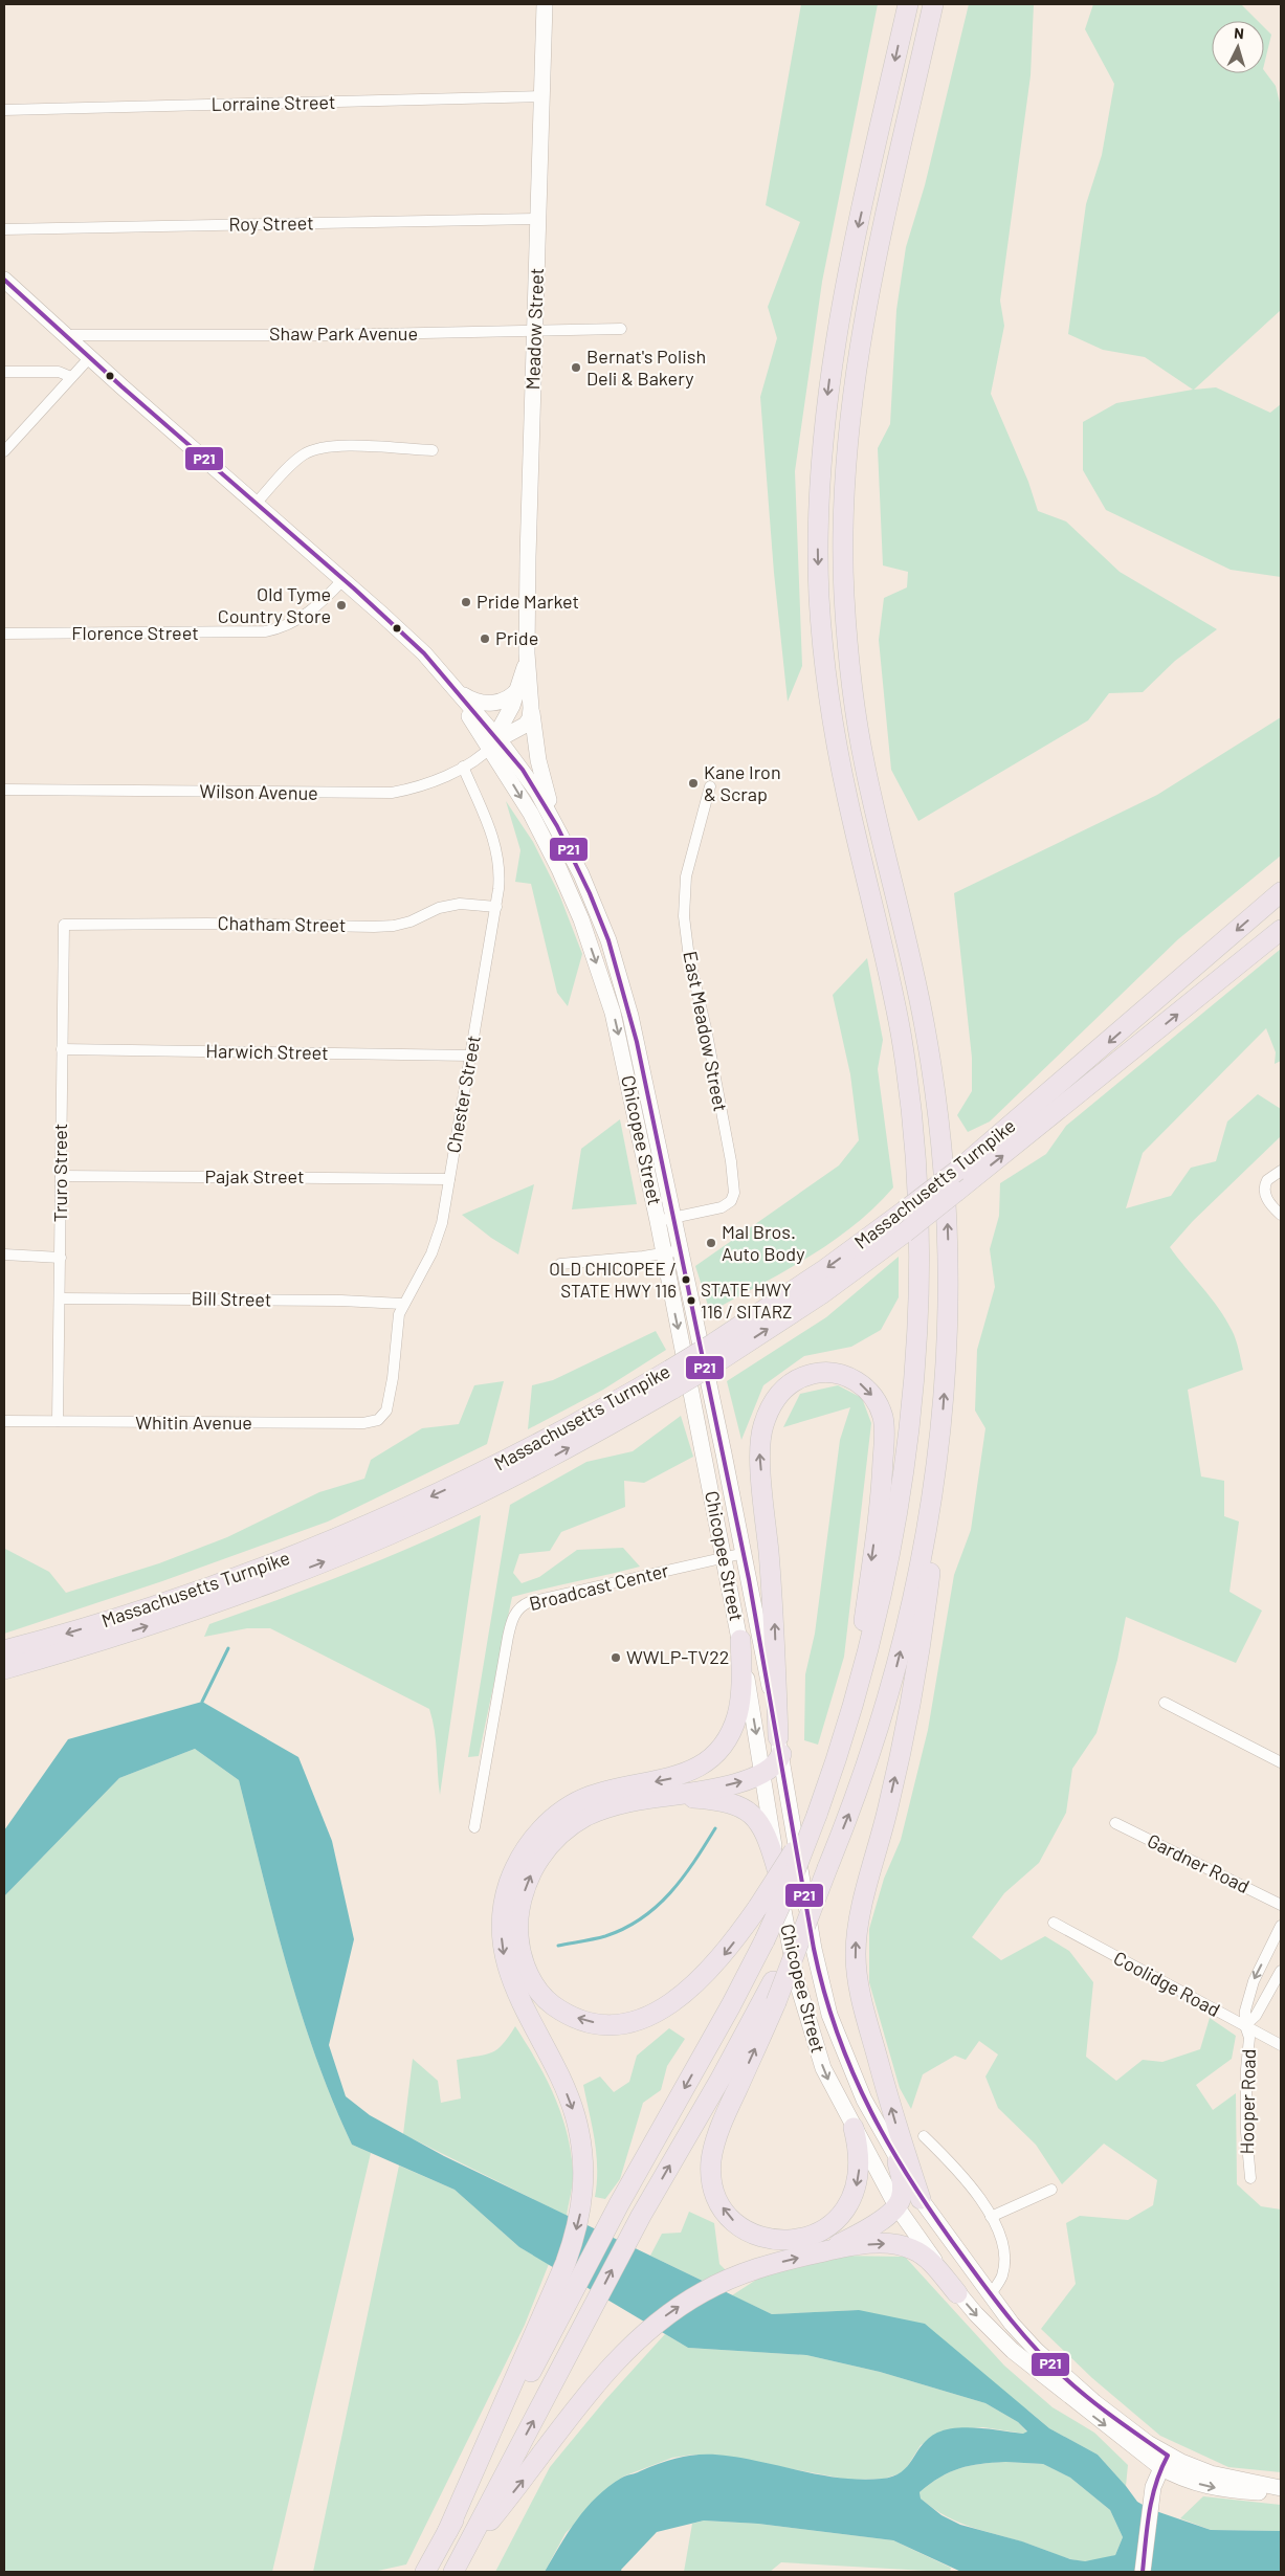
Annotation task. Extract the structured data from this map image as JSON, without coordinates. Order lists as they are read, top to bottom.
{
  "streets": {
    "highway": ["Massachusetts Turnpike"],
    "main road": ["Meadow Street", "Chicopee Street"],
    "street": [
      "Lorraine Street",
      "Roy Street",
      "Shaw Park Avenue",
      "Florence Street",
      "Wilson Avenue",
      "Chatham Street",
      "East Meadow Street",
      "Harwich Street",
      "Chester Street",
      "Truro Street",
      "Pajak Street",
      "Bill Street",
      "Whitin Avenue",
      "Broadcast Center",
      "Gardner Road",
      "Coolidge Road",
      "Hooper Road"
    ]
  },
  "crossings": [
    ["Lorraine Street", "Meadow Street"],
    ["Roy Street", "Meadow Street"],
    ["Meadow Street", "Shaw Park Avenue"],
    ["Meadow Street", "Wilson Avenue"],
    ["Meadow Street", "Chicopee Street"],
    ["Shaw Park Avenue", "Chicopee Street"],
    ["Florence Street", "Chicopee Street"],
    ["Wilson Avenue", "Chester Street"],
    ["Wilson Avenue", "Chicopee Street"],
    ["Chatham Street", "Chester Street"],
    ["Chatham Street", "Truro Street"],
    ["East Meadow Street", "Chicopee Street"],
    ["Harwich Street", "Chester Street"],
    ["Harwich Street", "Truro Street"],
    ["Chester Street", "Pajak Street"],
    ["Chester Street", "Bill Street"],
    ["Chester Street", "Whitin Avenue"],
    ["Chicopee Street", "Broadcast Center"],
    ["Truro Street", "Pajak Street"],
    ["Truro Street", "Bill Street"],
    ["Truro Street", "Whitin Avenue"],
    ["Coolidge Road", "Hooper Road"]
  ],
  "places": [
    "Bernat's Polish Deli & Bakery",
    "Pride Market",
    "Old Tyme Country Store",
    "Pride",
    "Kane Iron & Scrap",
    "Mal Bros. Auto Body",
    "OLD CHICOPEE / STATE HWY 116",
    "STATE HWY 116 / SITARZ",
    "WWLP-TV22"
  ],
  "lines": ["transit line P21"],
  "north": "top"
}
